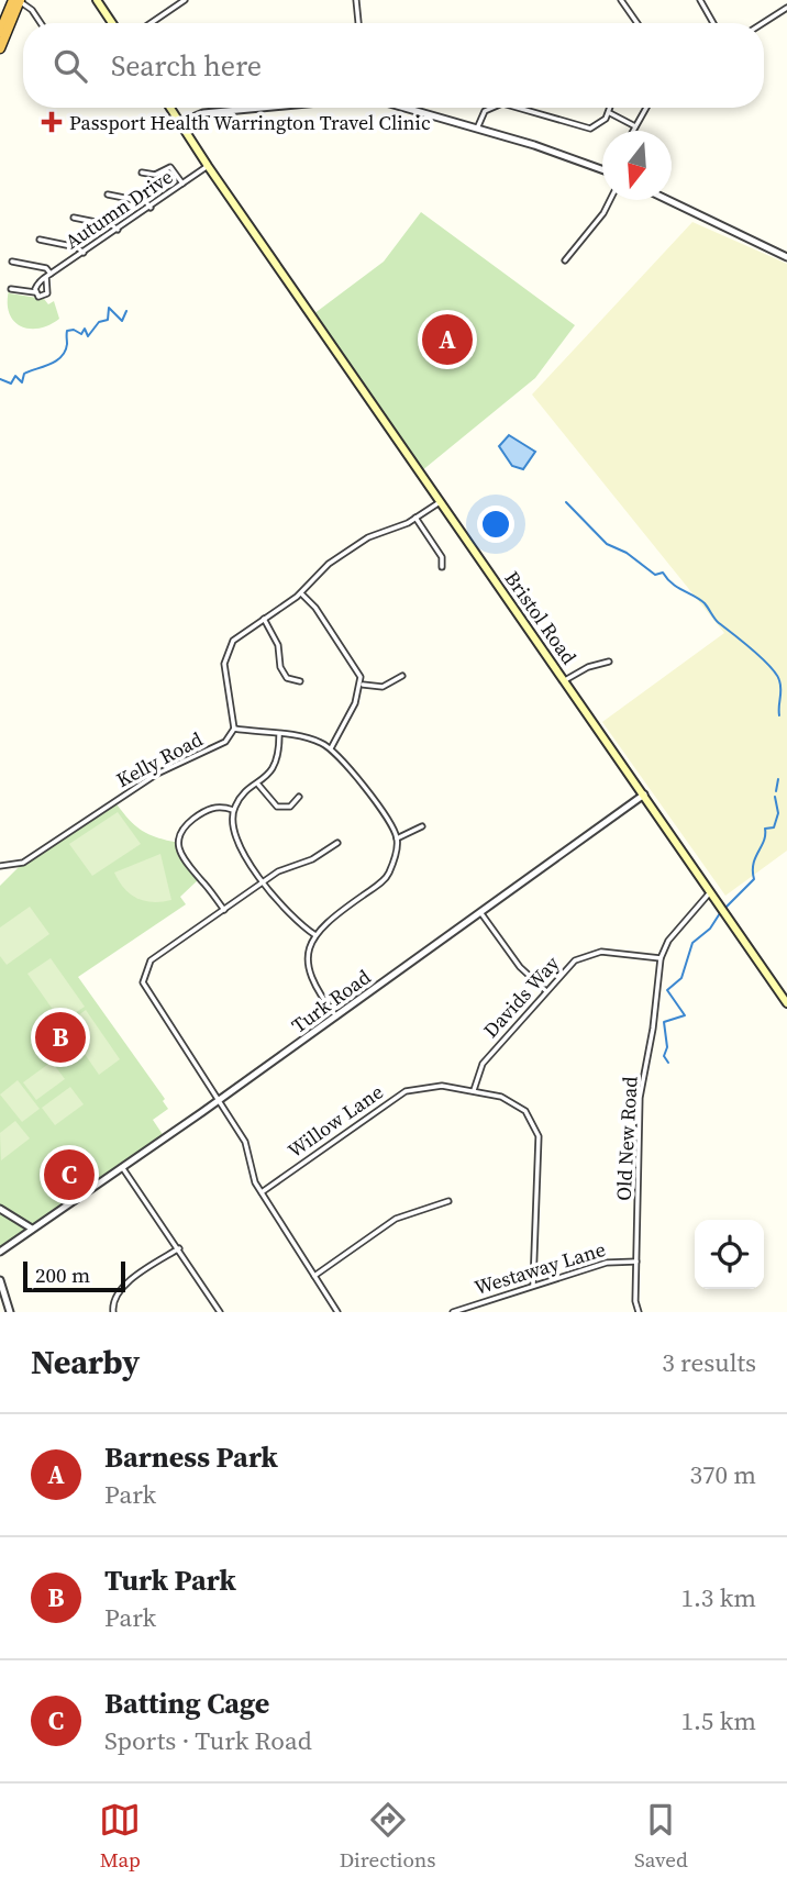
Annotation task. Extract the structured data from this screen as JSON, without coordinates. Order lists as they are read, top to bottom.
{
  "streets": {
    "main road": ["Bristol Road"],
    "street": [
      "Autumn Drive",
      "Kelly Road",
      "Davids Way",
      "Turk Road",
      "Willow Lane",
      "Old New Road",
      "Westaway Lane"
    ]
  },
  "crossings": [
    ["Autumn Drive", "Bristol Road"],
    ["Bristol Road", "Turk Road"],
    ["Bristol Road", "Old New Road"],
    ["Davids Way", "Willow Lane"],
    ["Davids Way", "Old New Road"],
    ["Willow Lane", "Westaway Lane"],
    ["Old New Road", "Westaway Lane"]
  ],
  "places": {
    "health": ["Passport Health Warrington Travel Clinic"]
  },
  "scale_bar": "200 m",
  "north": "bottom",
  "page": {
    "search": "Search here",
    "pins": ["A", "B", "C"],
    "scale": "200 m",
    "heading": ["Nearby", "3 results"],
    "list": [
      {
        "mark": "A",
        "name": "Barness Park",
        "note": "Park",
        "value": "370 m"
      },
      {
        "mark": "B",
        "name": "Turk Park",
        "note": "Park",
        "value": "1.3 km"
      },
      {
        "mark": "C",
        "name": "Batting Cage",
        "note": "Sports · Turk Road",
        "value": "1.5 km"
      }
    ],
    "nav": ["Map", "Directions", "Saved"]
  }
}
